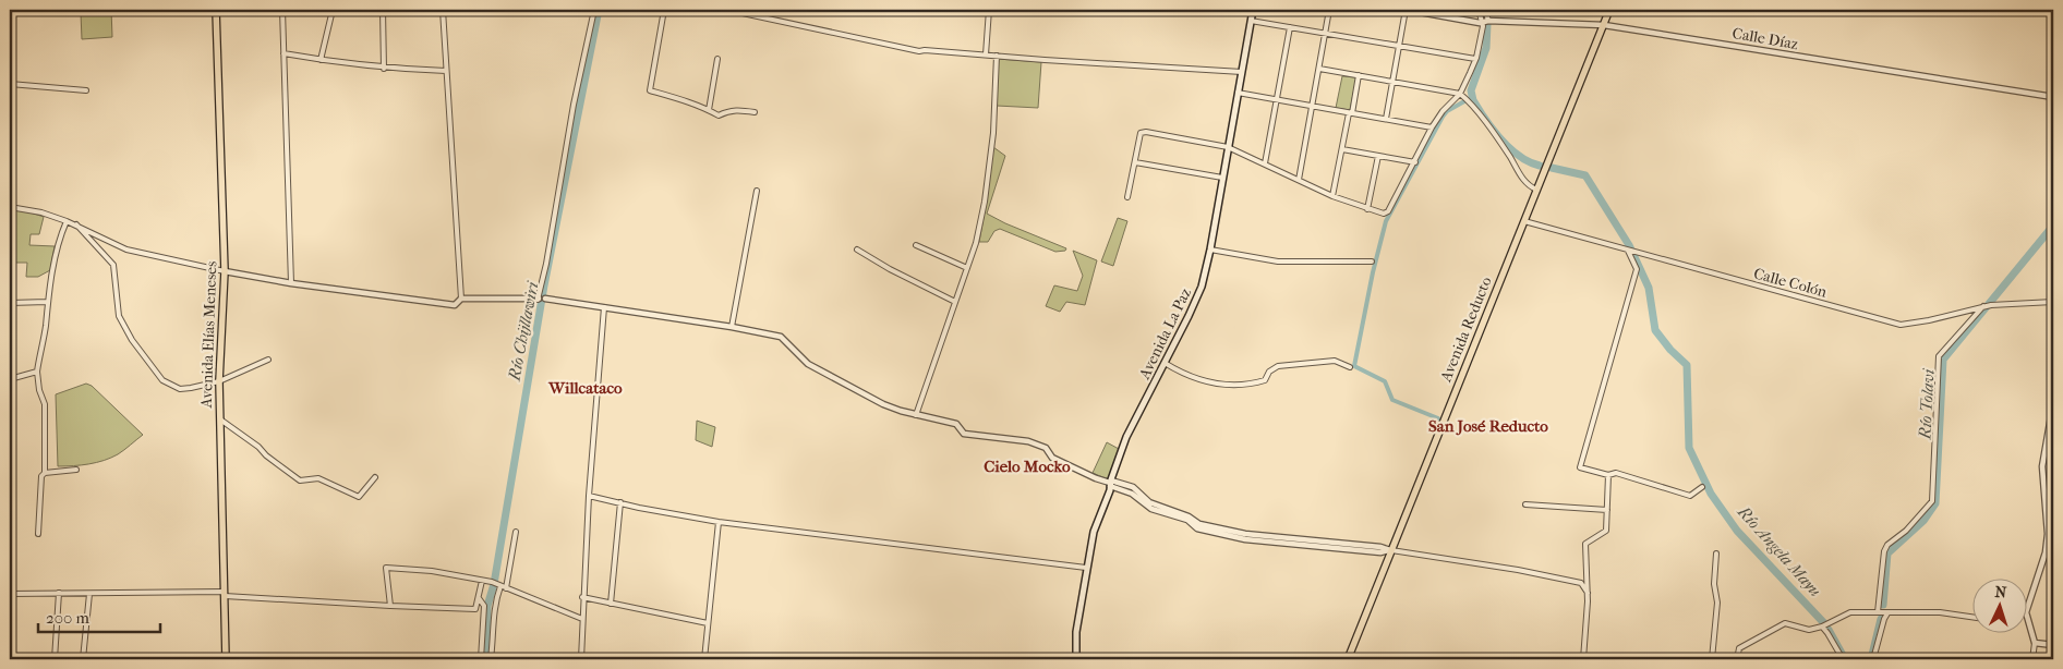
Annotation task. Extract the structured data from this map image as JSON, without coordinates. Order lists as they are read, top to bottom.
{
  "streets": {
    "main road": ["Avenida Reducto", "Avenida La Paz", "Avenida Elías Meneses"],
    "street": ["Calle Díaz", "Calle Colón"]
  },
  "crossings": [
    ["Calle Díaz", "Avenida Reducto"],
    ["Calle Colón", "Avenida Reducto"]
  ],
  "districts": ["Willcataco", "San José Reducto", "Cielo Mocko"],
  "water": ["Río Chijllawiri", "Río Tolavi", "Río Angela Mayu"],
  "scale_bar": "200 m",
  "north": "top"
}
